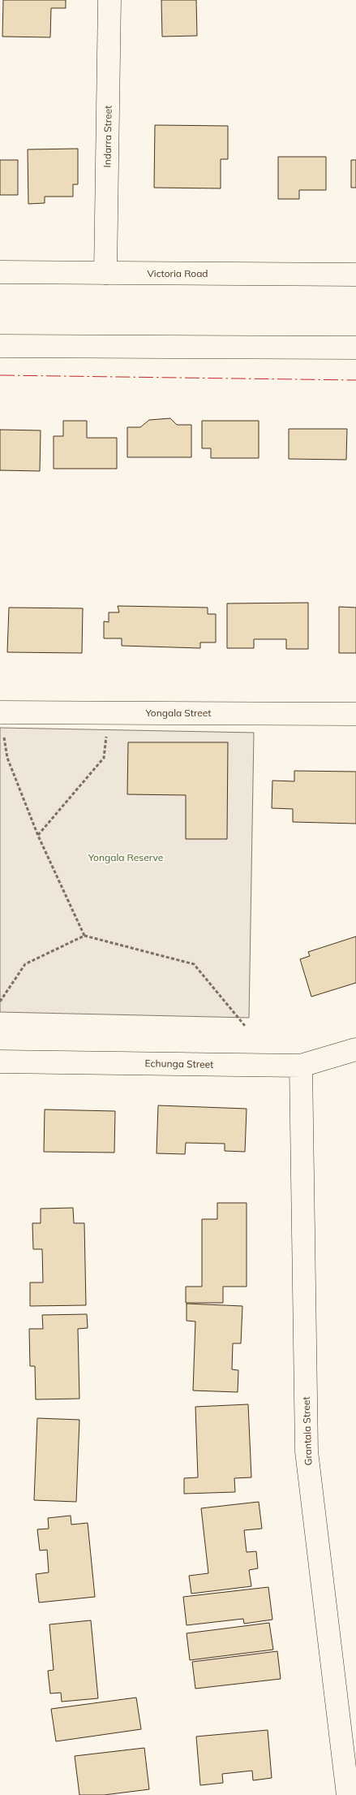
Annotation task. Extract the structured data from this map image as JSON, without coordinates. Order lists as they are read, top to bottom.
{
  "streets": {
    "main road": [
      "Indarra Street",
      "Victoria Road",
      "Yongala Street",
      "Echunga Street",
      "Grantala Street"
    ]
  },
  "crossings": [
    ["Indarra Street", "Victoria Road"],
    ["Echunga Street", "Grantala Street"]
  ],
  "parks": ["Yongala Reserve"]
}
